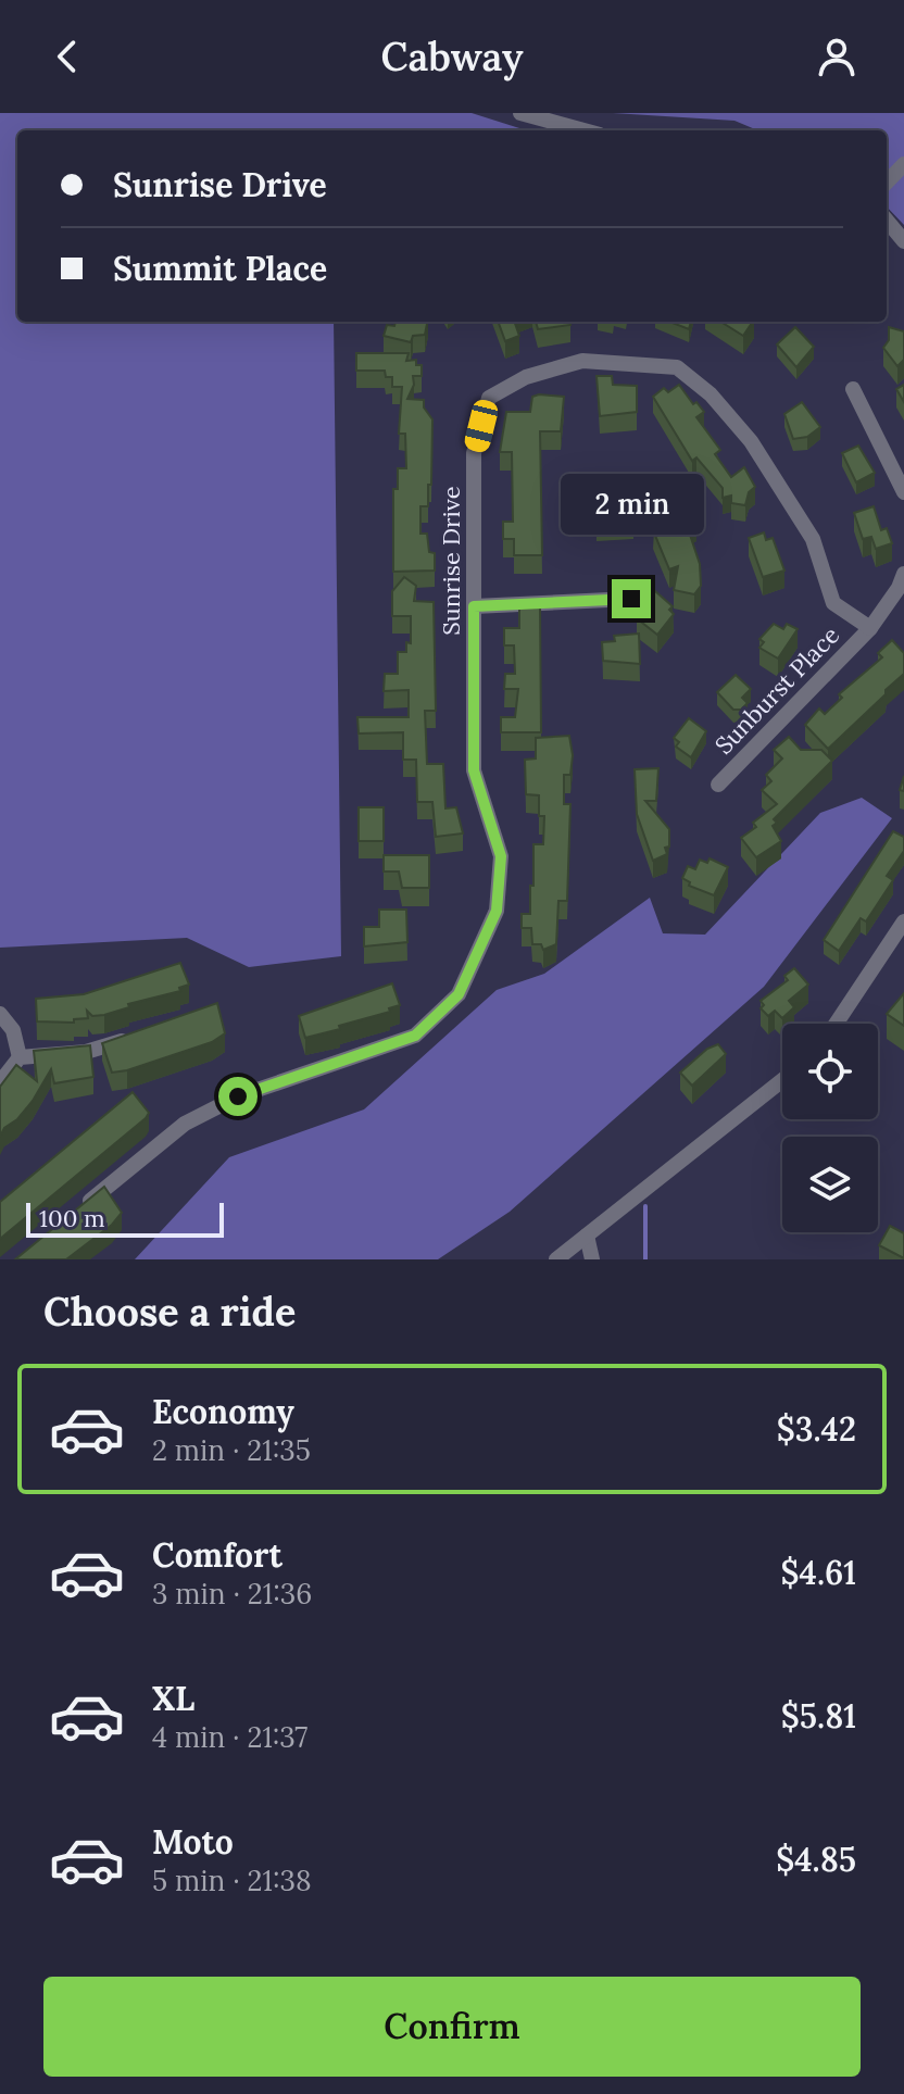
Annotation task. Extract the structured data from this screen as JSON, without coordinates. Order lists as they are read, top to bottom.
{
  "streets": {
    "street": ["Sunrise Drive", "Sunburst Place"]
  },
  "crossings": [
    ["Sunrise Drive", "Sunburst Place"]
  ],
  "scale_bar": "100 m",
  "page": {
    "header": "Cabway",
    "banner": ["Sunrise Drive", "Summit Place"],
    "bubble": "2 min",
    "scale": "100 m",
    "heading": "Choose a ride",
    "list": [
      {
        "name": "Economy",
        "note": "2 min · 21:35",
        "value": "$3.42"
      },
      {
        "name": "Comfort",
        "note": "3 min · 21:36",
        "value": "$4.61"
      },
      {
        "name": "XL",
        "note": "4 min · 21:37",
        "value": "$5.81"
      },
      {
        "name": "Moto",
        "note": "5 min · 21:38",
        "value": "$4.85"
      }
    ],
    "buttons": "Confirm"
  }
}
